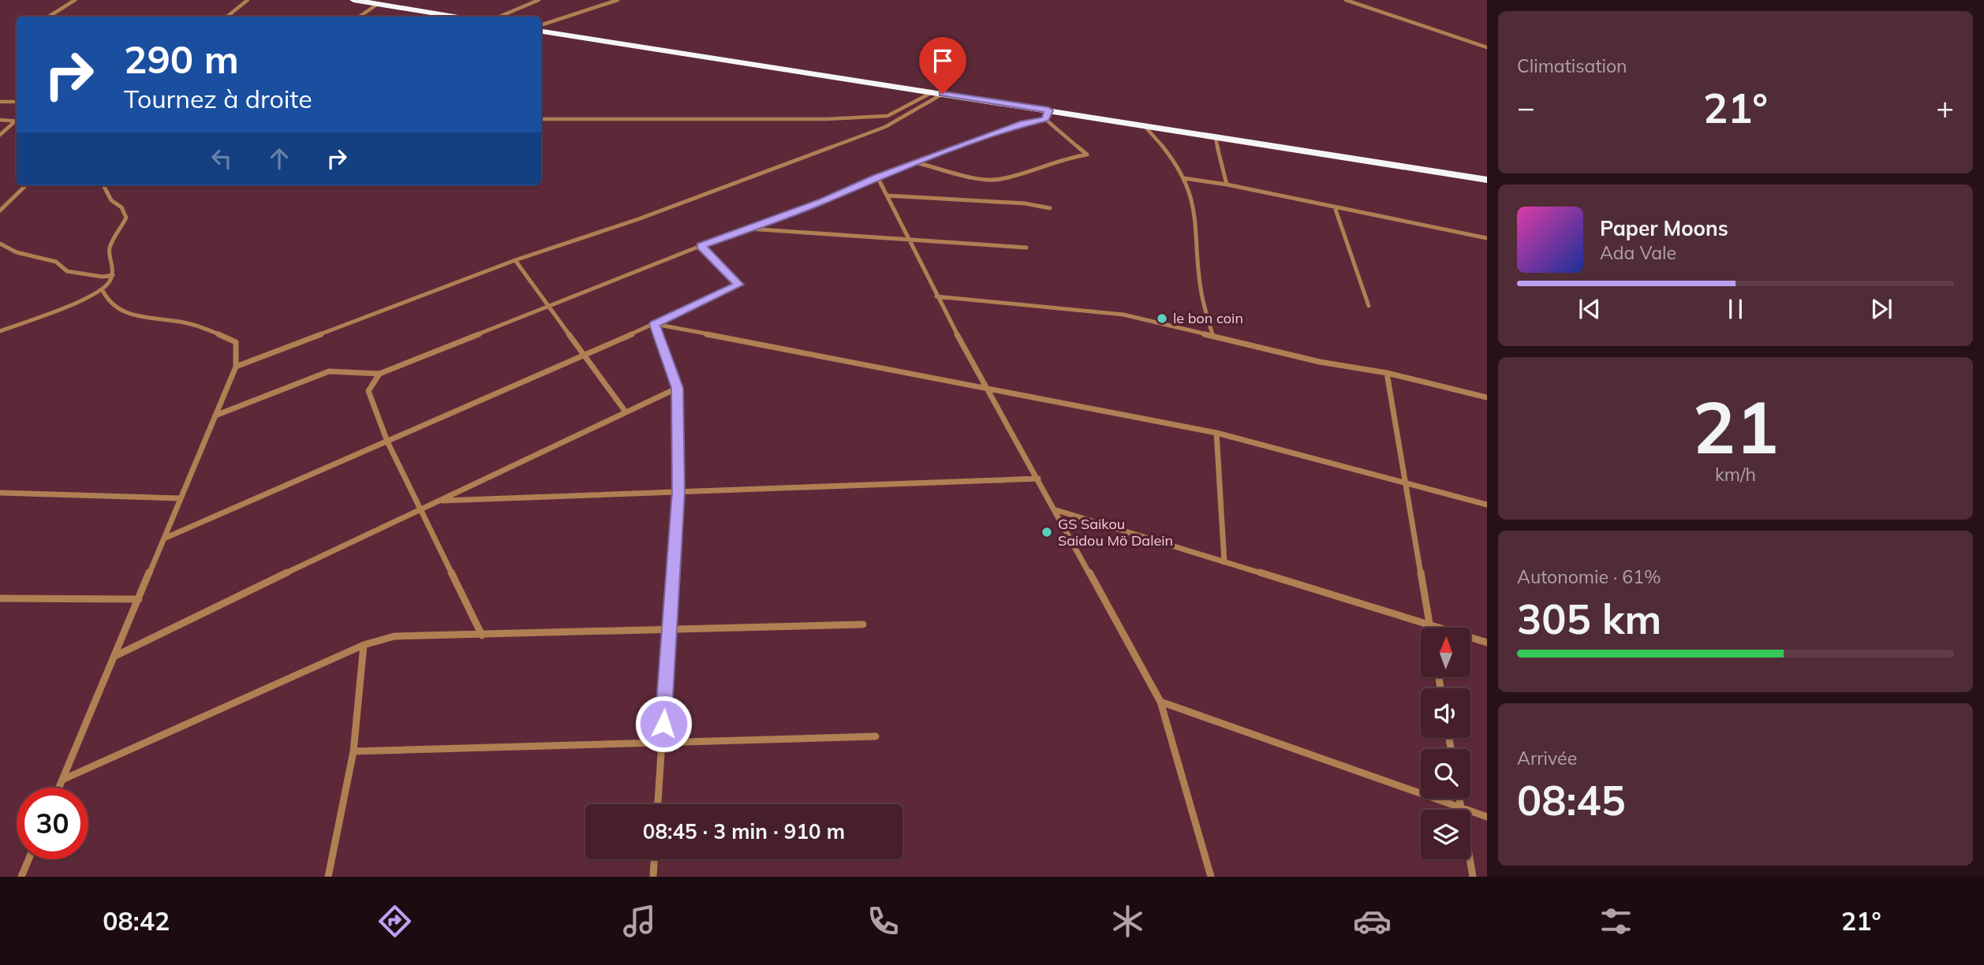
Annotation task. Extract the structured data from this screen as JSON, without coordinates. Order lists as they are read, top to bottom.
{
  "places": ["le bon coin", "GS Saikou Saidou Mö Dalein"],
  "north": "top",
  "page": {
    "tile": [
      "Climatisation",
      ["21", "km/h"],
      ["Autonomie · 61%", "305 km"],
      ["Arrivée", "08:45"]
    ],
    "turn": ["290 m", "Tournez à droite"],
    "heat": ["−", "21°", "+"],
    "song": ["Paper Moons", "Ada Vale"],
    "limit": "30",
    "trip": "08:45 · 3 min · 910 m",
    "tabs": ["08:42", "21°"]
  }
}
